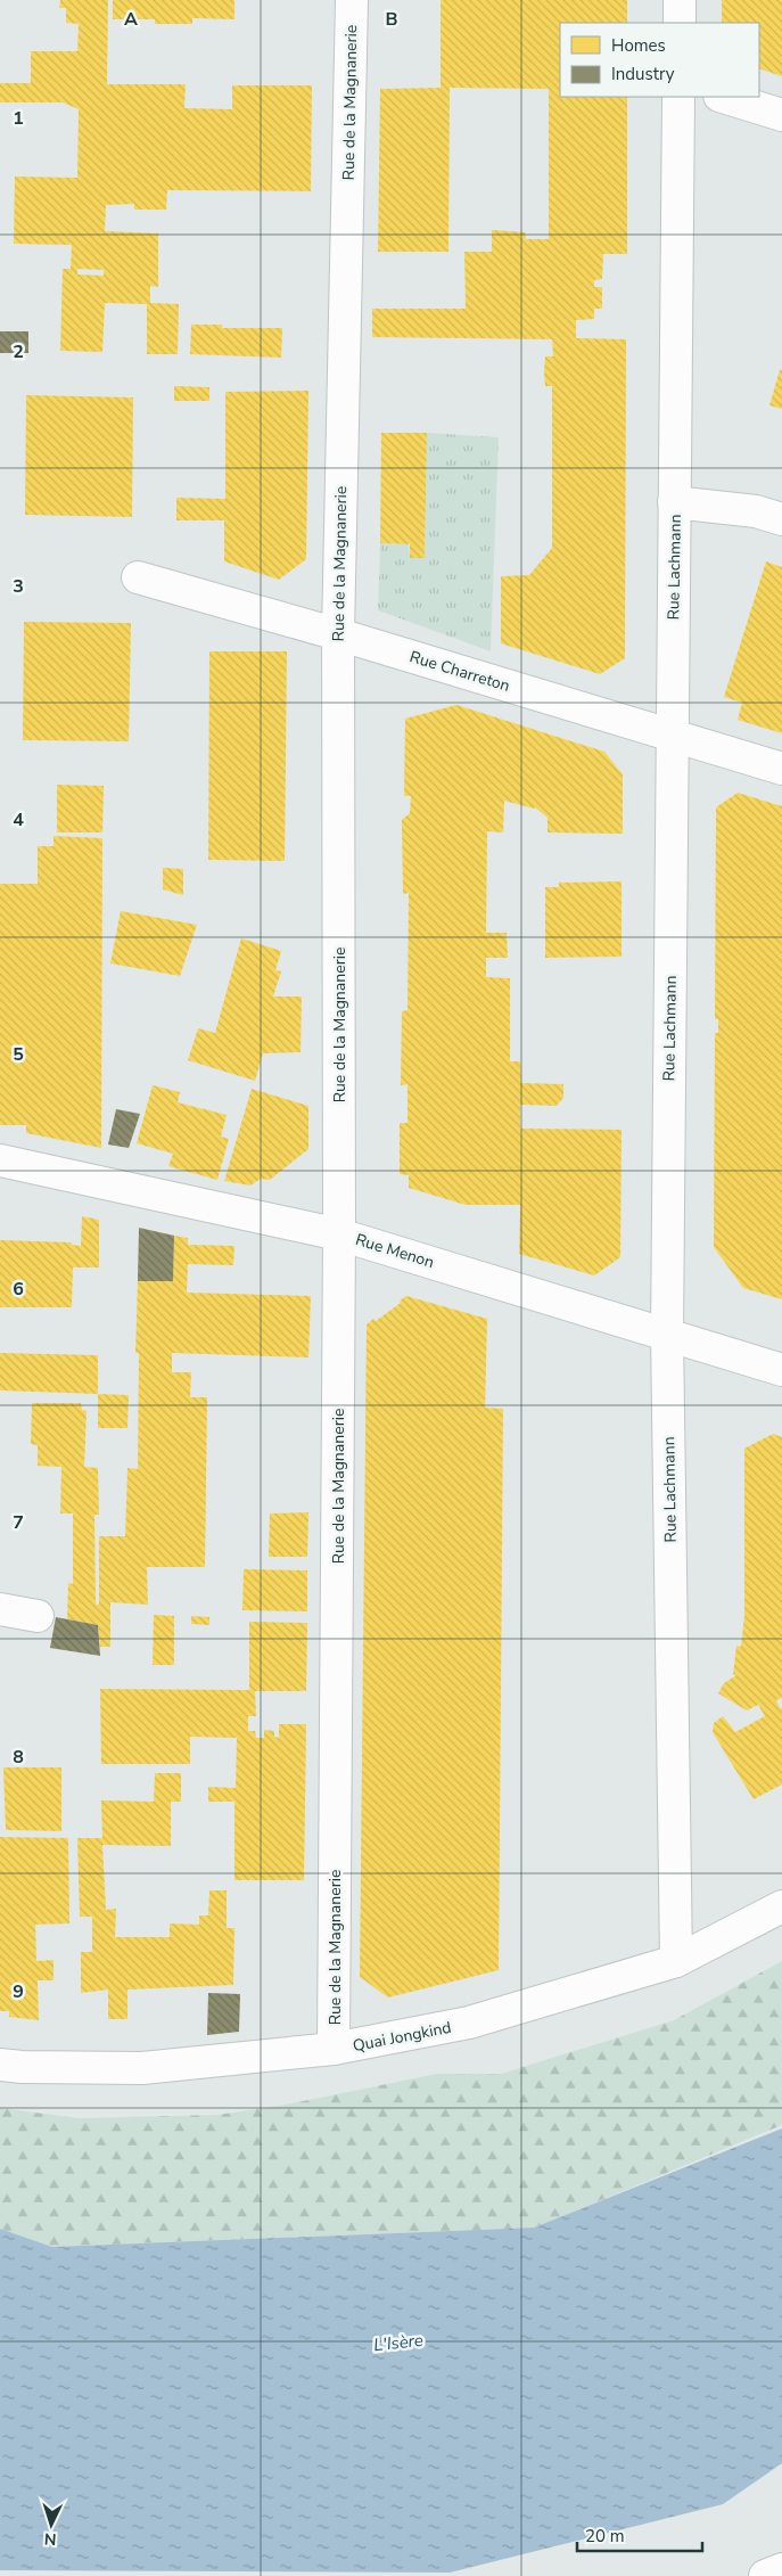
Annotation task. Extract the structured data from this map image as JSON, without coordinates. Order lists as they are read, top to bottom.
{
  "streets": {
    "street": [
      "Rue de la Magnanerie",
      "Rue Lachmann",
      "Rue Charreton",
      "Rue Menon",
      "Quai Jongkind"
    ]
  },
  "crossings": [
    ["Rue de la Magnanerie", "Rue Charreton"],
    ["Rue de la Magnanerie", "Rue Menon"],
    ["Rue de la Magnanerie", "Quai Jongkind"],
    ["Rue Lachmann", "Rue Charreton"],
    ["Rue Lachmann", "Rue Menon"],
    ["Rue Lachmann", "Quai Jongkind"]
  ],
  "water": ["L'Isère"],
  "legend": ["Homes", "Industry"],
  "scale_bar": "20 m",
  "north": "bottom",
  "grid": {
    "columns": ["A", "B"],
    "rows": [
      "1",
      "2",
      "3",
      "4",
      "5",
      "6",
      "7",
      "8",
      "9"
    ]
  }
}
